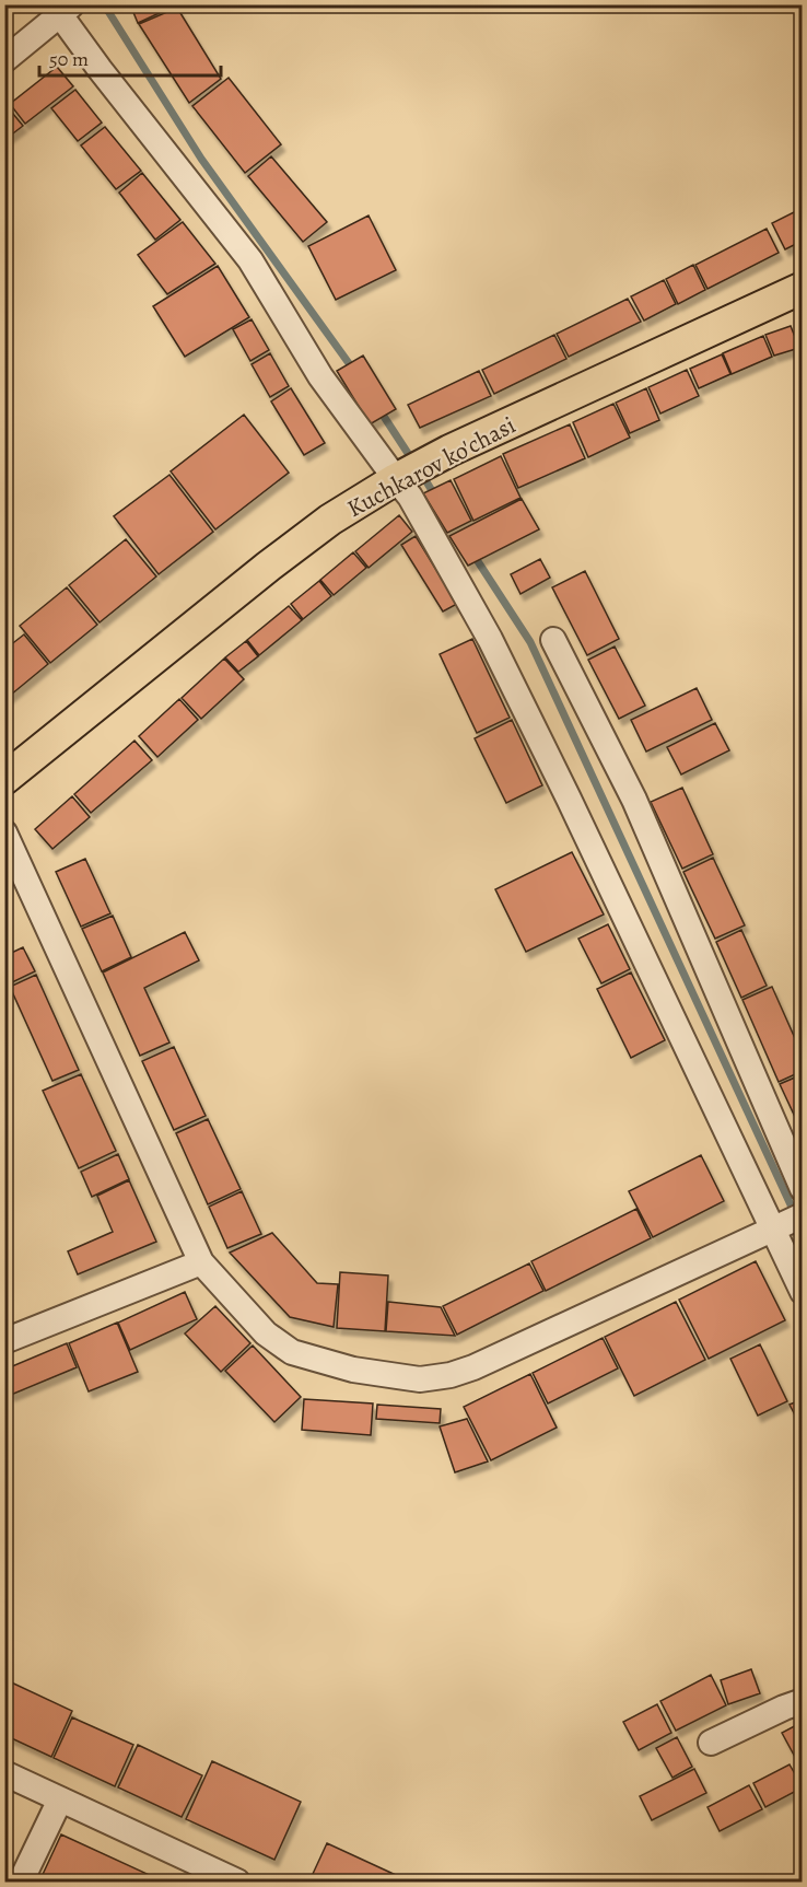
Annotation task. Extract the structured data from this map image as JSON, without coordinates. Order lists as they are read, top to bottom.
{
  "streets": {
    "main road": ["Kuchkarov ko'chasi"]
  },
  "scale_bar": "50 m"
}
